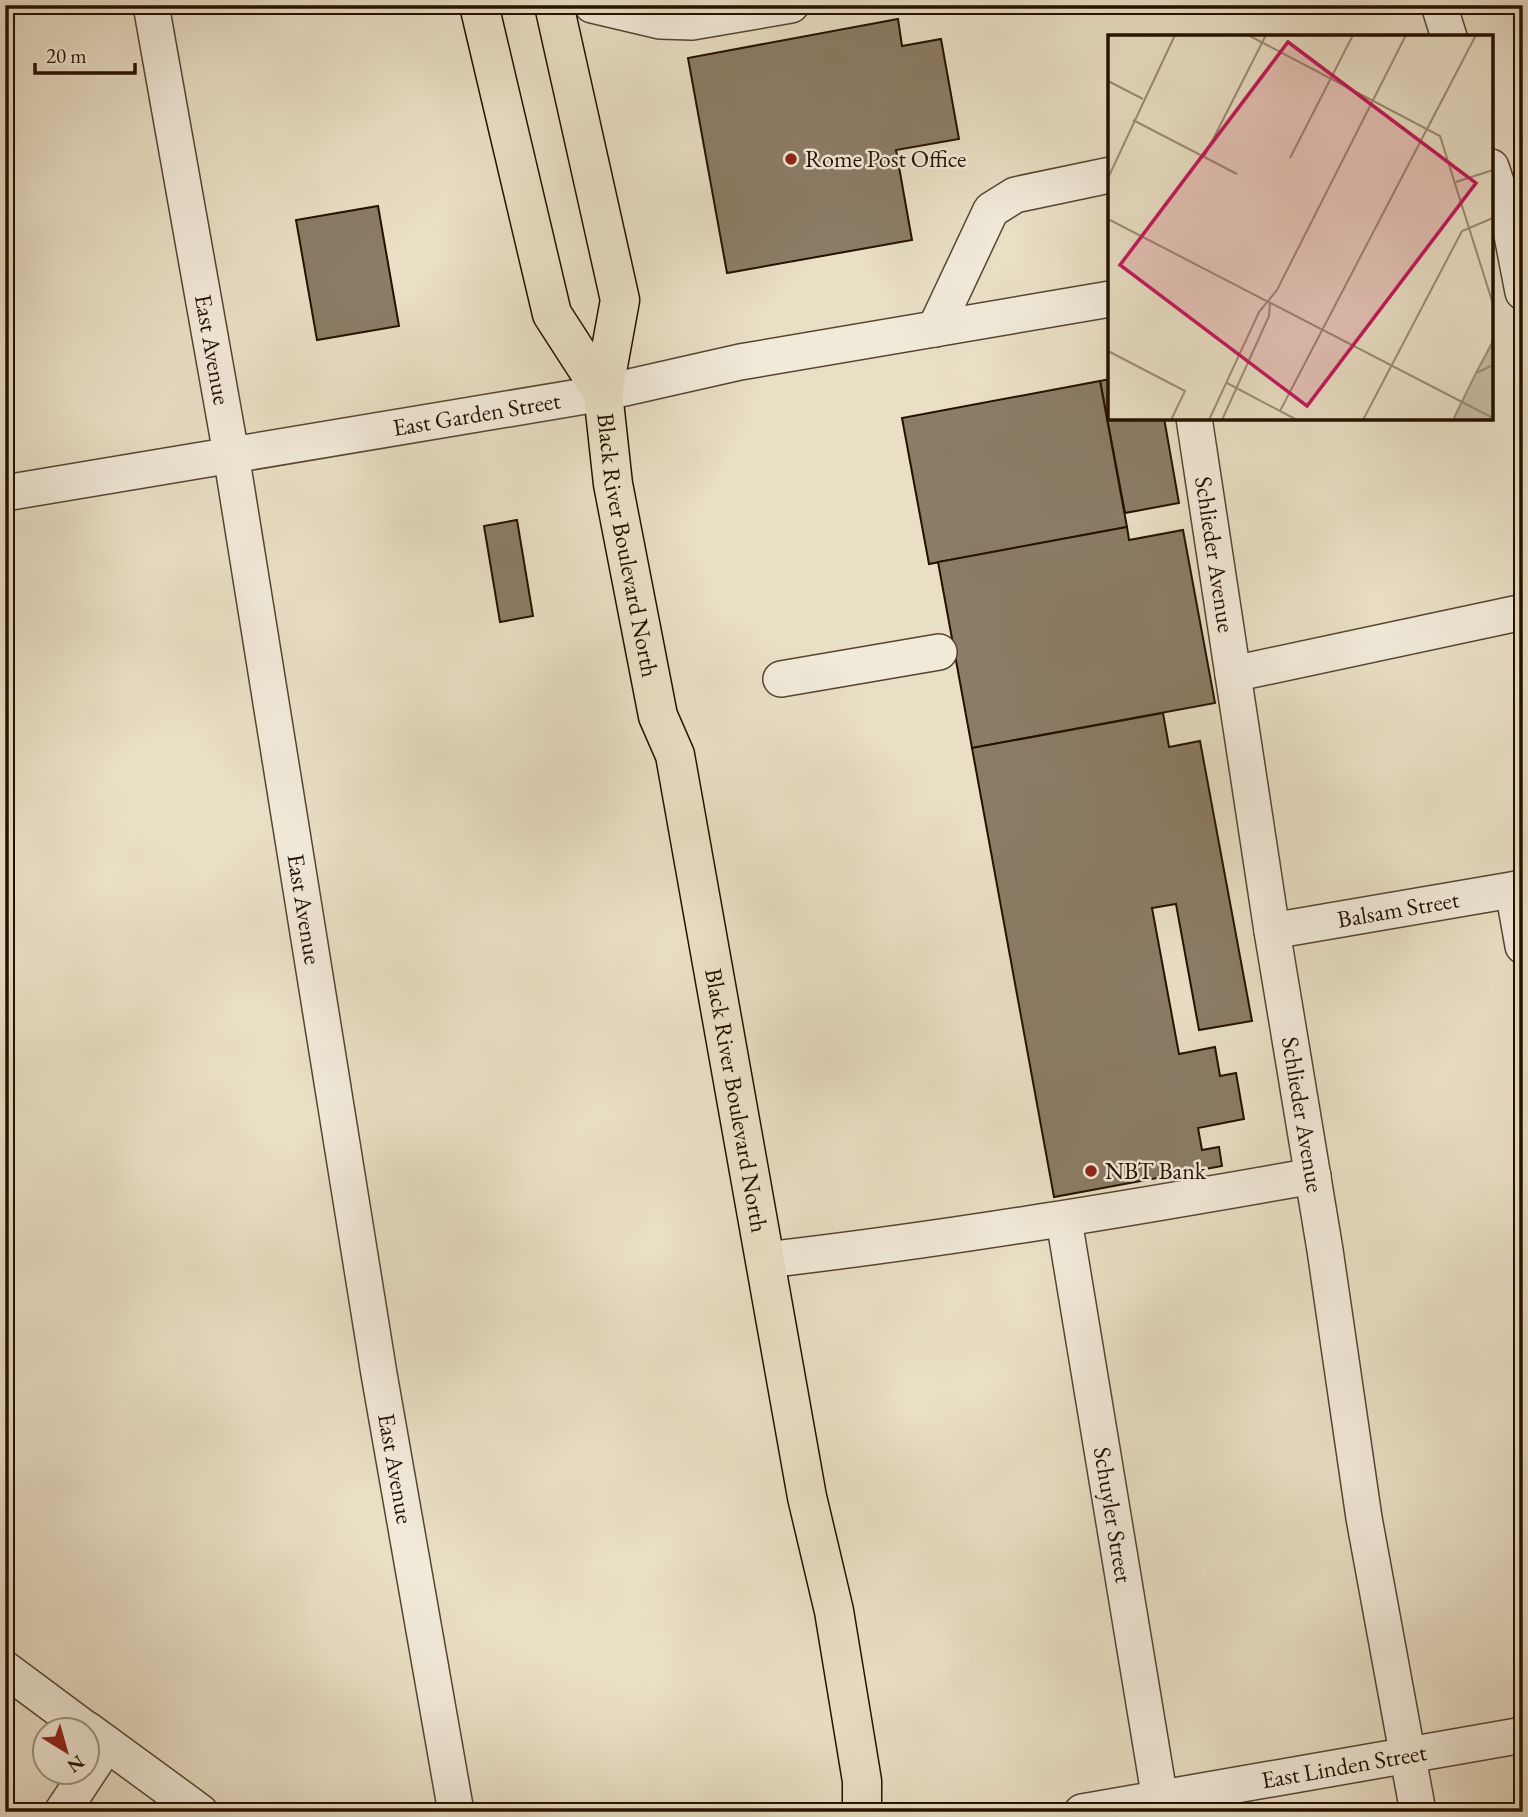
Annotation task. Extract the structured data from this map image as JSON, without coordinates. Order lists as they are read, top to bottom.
{
  "streets": {
    "main road": ["Black River Boulevard North"],
    "street": [
      "East Avenue",
      "East Garden Street",
      "Schlieder Avenue",
      "Balsam Street",
      "Schuyler Street",
      "East Linden Street"
    ]
  },
  "crossings": [
    ["East Avenue", "East Garden Street"],
    ["East Garden Street", "Black River Boulevard North"],
    ["Schlieder Avenue", "Balsam Street"],
    ["Schlieder Avenue", "East Linden Street"],
    ["Schuyler Street", "East Linden Street"]
  ],
  "places": ["Rome Post Office", "NBT Bank"],
  "scale_bar": "20 m",
  "north": "bottom right"
}
